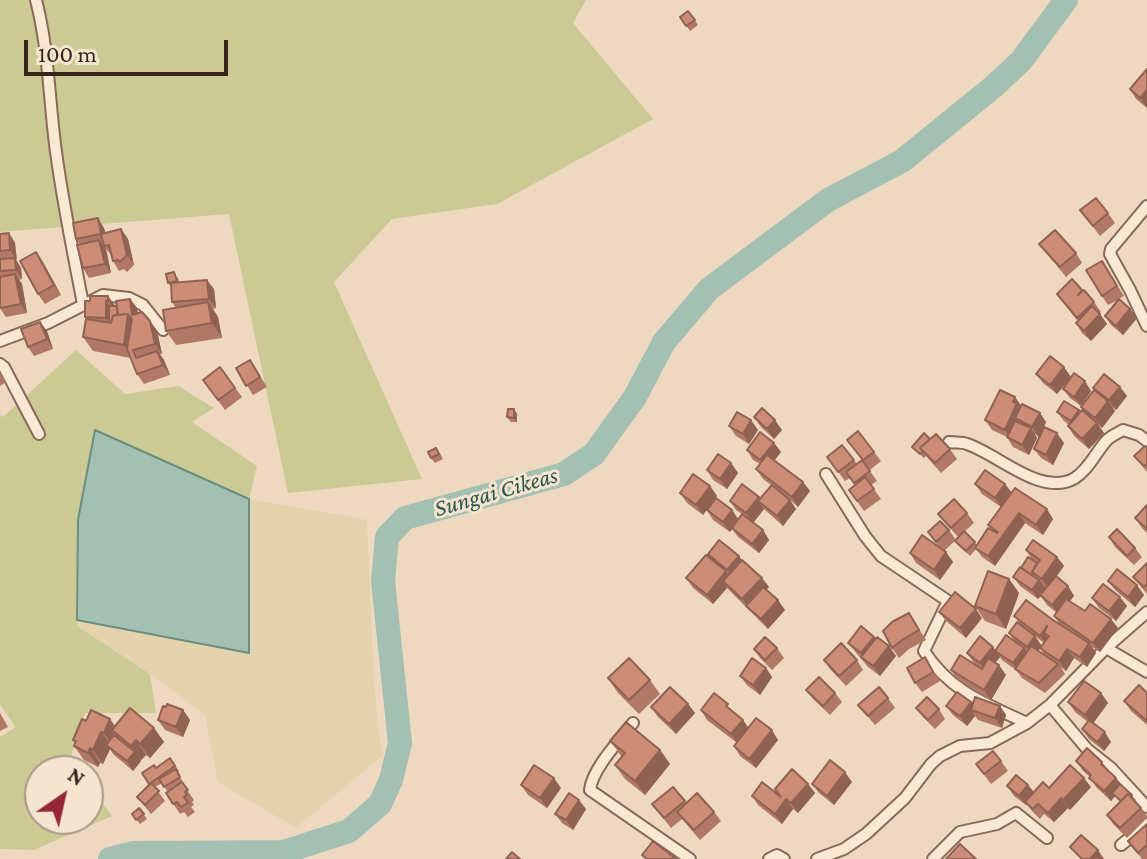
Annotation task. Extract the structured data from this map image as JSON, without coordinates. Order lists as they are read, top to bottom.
{
  "water": ["Sungai Cikeas"],
  "scale_bar": "100 m",
  "north": "top right"
}
